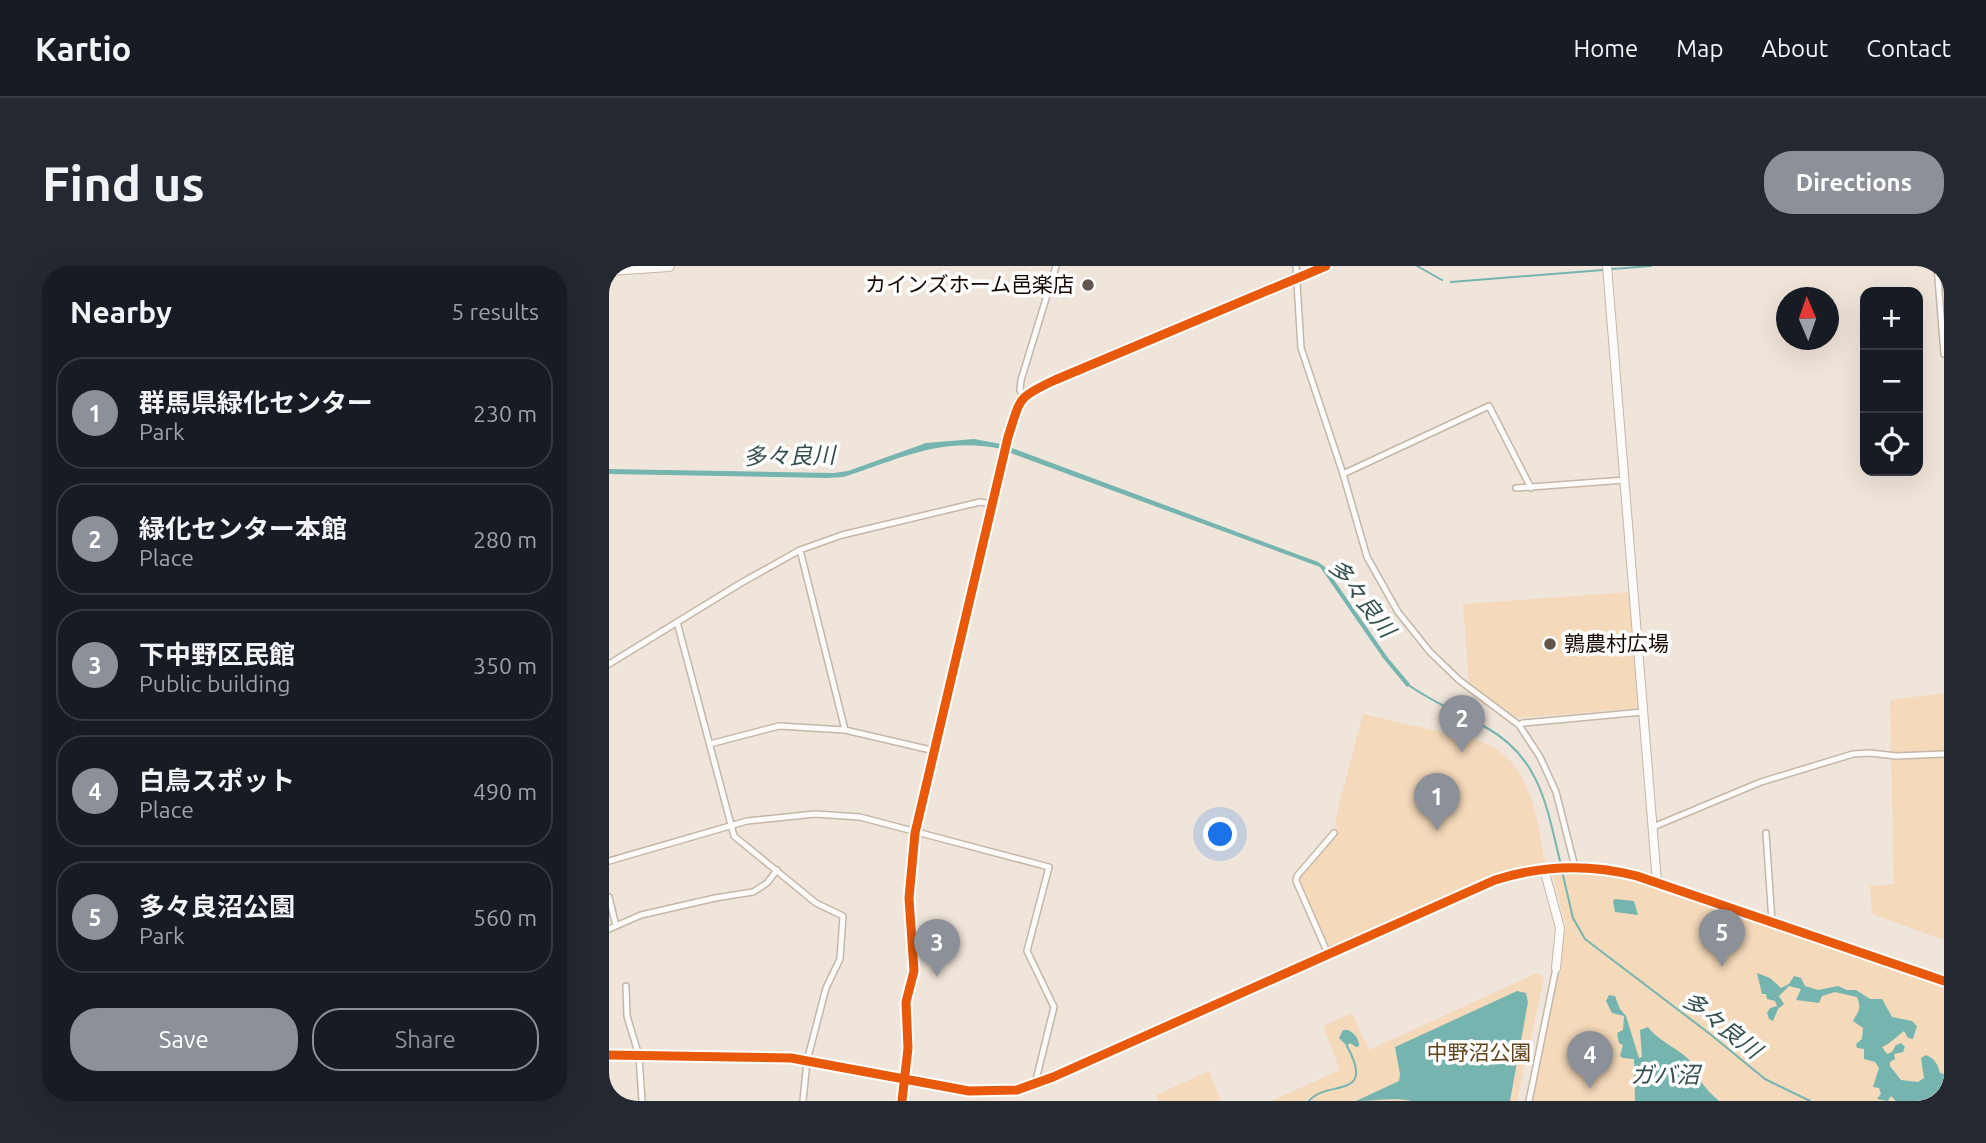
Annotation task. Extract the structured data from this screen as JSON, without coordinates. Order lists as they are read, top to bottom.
{
  "water": ["多々良川", "ガバ沼"],
  "parks": ["中野沼公園"],
  "places": ["カインズホーム邑楽店", "鶉農村広場"],
  "north": "top",
  "page": {
    "header": "Kartio",
    "nav": [
      "Home",
      "Map",
      "About",
      "Contact"
    ],
    "buttons": [
      "Directions",
      ["Save", "Share"]
    ],
    "title": "Find us",
    "heading": ["Nearby", "5 results"],
    "map_buttons": ["+", "−"],
    "list": [
      {
        "mark": "1",
        "name": "群馬県緑化センター",
        "note": "Park",
        "value": "230 m"
      },
      {
        "mark": "2",
        "name": "緑化センター本館",
        "note": "Place",
        "value": "280 m"
      },
      {
        "mark": "3",
        "name": "下中野区民館",
        "note": "Public building",
        "value": "350 m"
      },
      {
        "mark": "4",
        "name": "白鳥スポット",
        "note": "Place",
        "value": "490 m"
      },
      {
        "mark": "5",
        "name": "多々良沼公園",
        "note": "Park",
        "value": "560 m"
      }
    ],
    "pins": [
      "2",
      "1",
      "5",
      "3",
      "4"
    ]
  }
}
